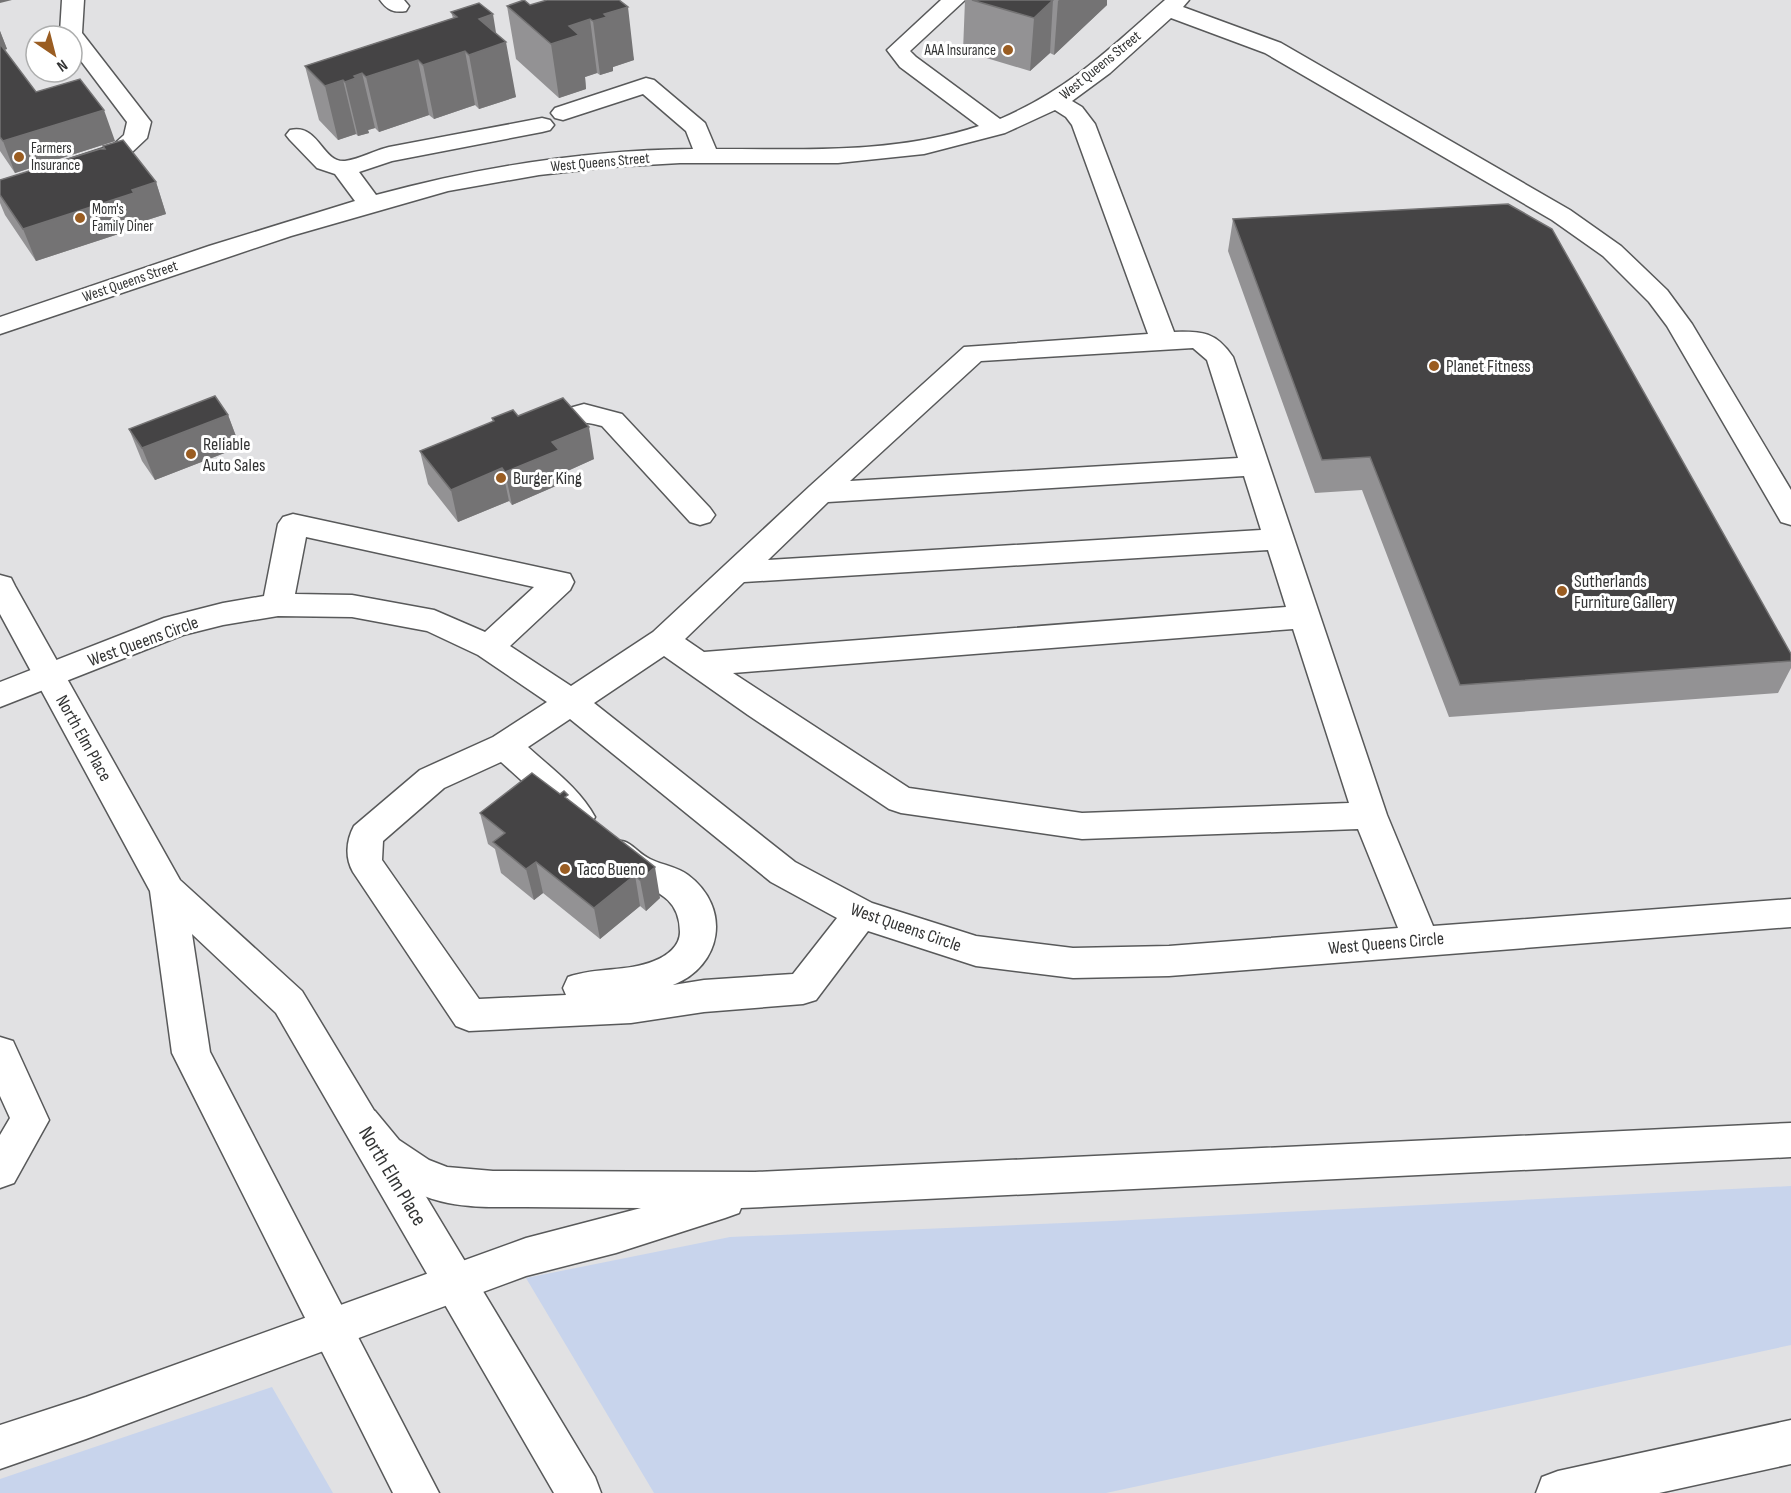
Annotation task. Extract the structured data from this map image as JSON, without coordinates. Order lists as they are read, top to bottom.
{
  "streets": {
    "main road": ["West Queens Street", "West Queens Circle", "North Elm Place"]
  },
  "crossings": [
    ["West Queens Circle", "North Elm Place"]
  ],
  "places": [
    "AAA Insurance",
    "Farmers Insurance",
    "Mom's Family Diner",
    "Planet Fitness",
    "Reliable Auto Sales",
    "Burger King",
    "Sutherlands Furniture Gallery",
    "Taco Bueno"
  ],
  "north": "bottom right"
}
